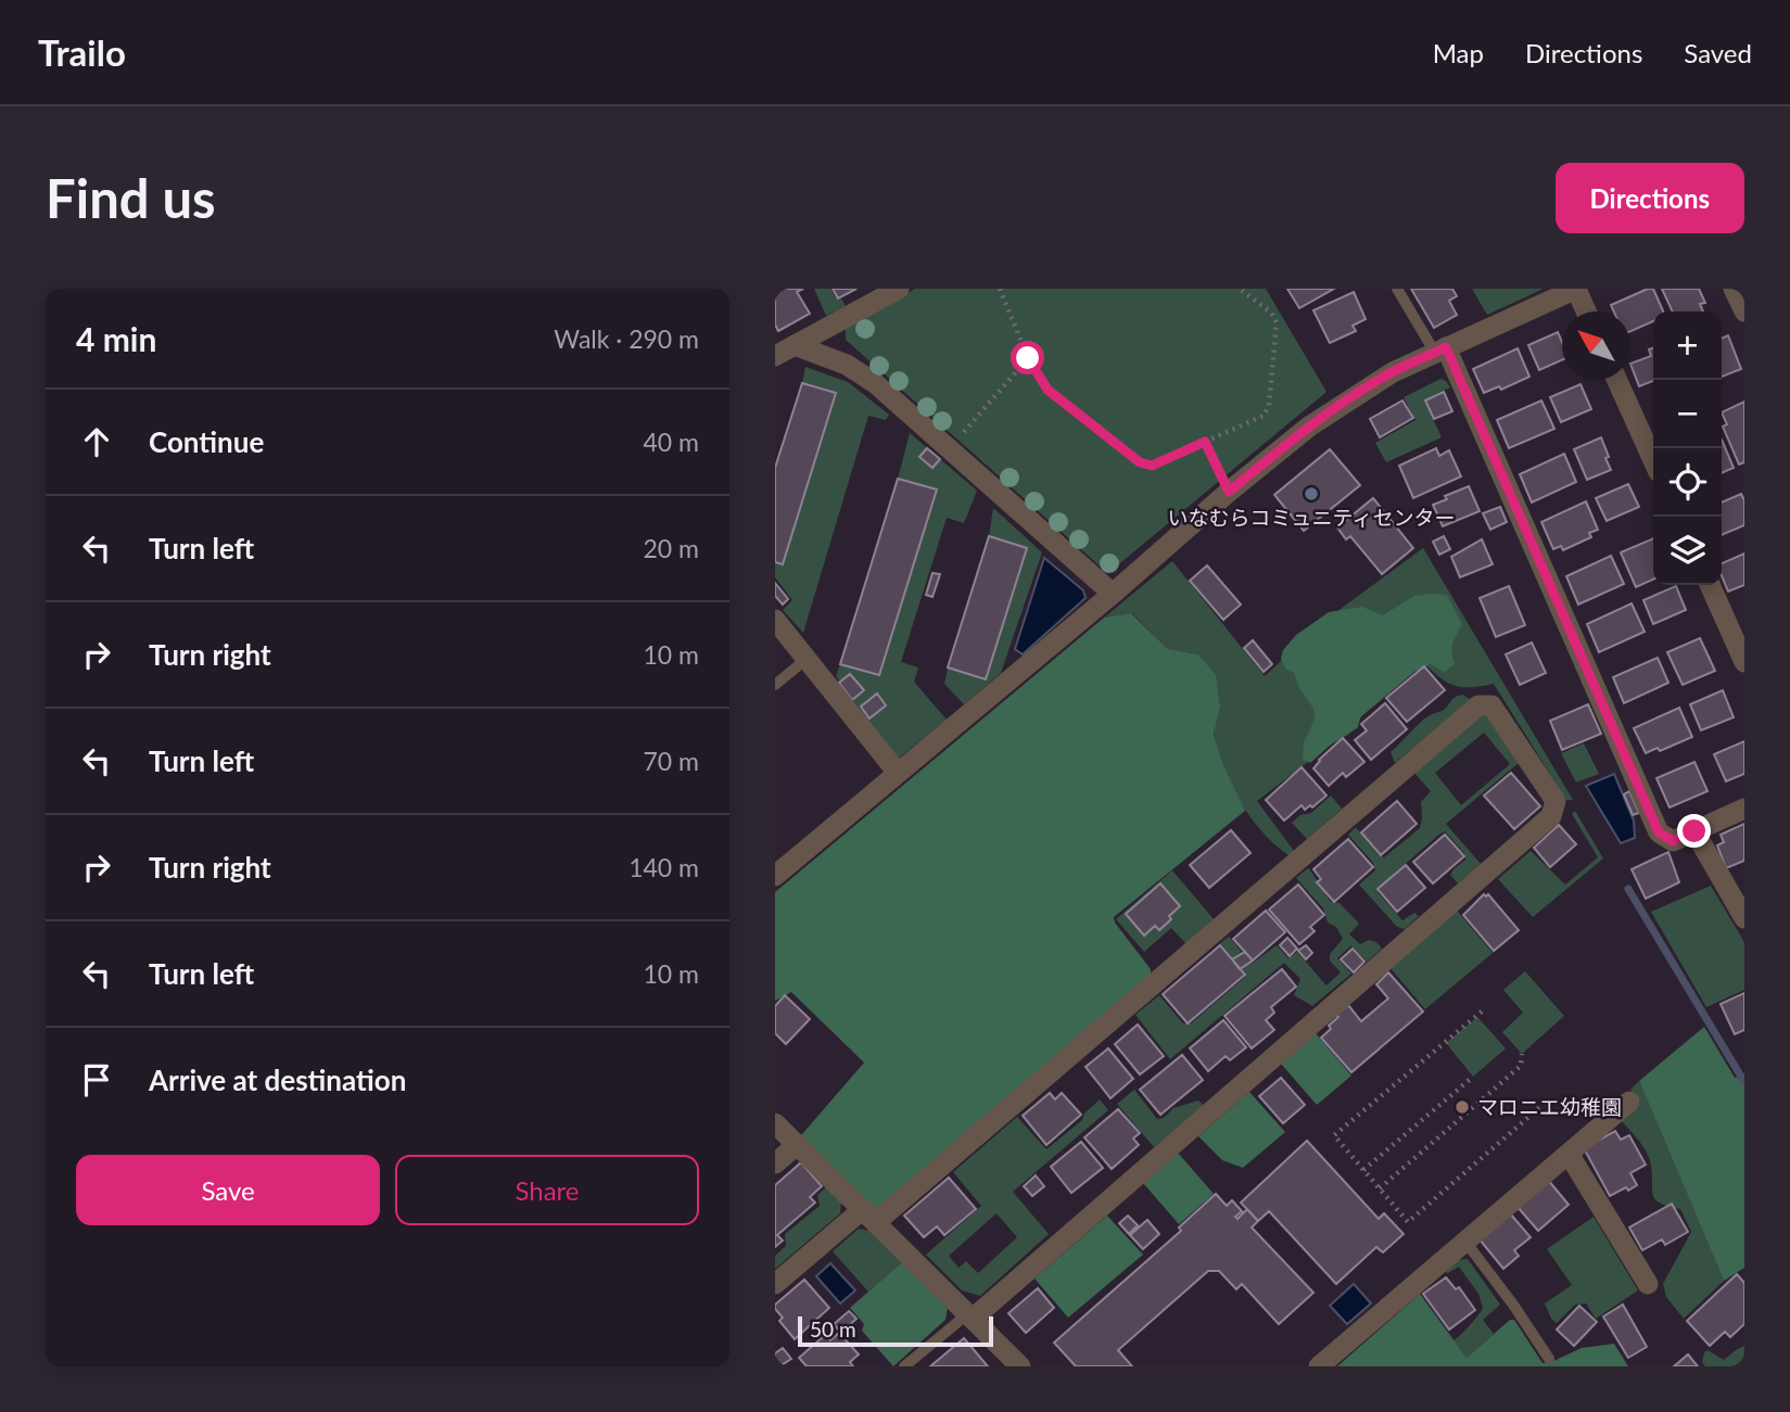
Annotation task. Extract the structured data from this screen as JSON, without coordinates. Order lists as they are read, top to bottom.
{
  "places": ["いなむらコミュニティセンター", "マロニエ幼稚園"],
  "scale_bar": "50 m",
  "north": "top left",
  "page": {
    "header": "Trailo",
    "nav": ["Map", "Directions", "Saved"],
    "buttons": [
      "Directions",
      ["Save", "Share"]
    ],
    "title": "Find us",
    "heading": ["4 min", "Walk · 290 m"],
    "map_buttons": ["+", "−"],
    "list": [
      ["Continue", "40 m"],
      ["Turn left", "20 m"],
      ["Turn right", "10 m"],
      ["Turn left", "70 m"],
      ["Turn right", "140 m"],
      ["Turn left", "10 m"],
      "Arrive at destination"
    ],
    "scale": "50 m"
  }
}
